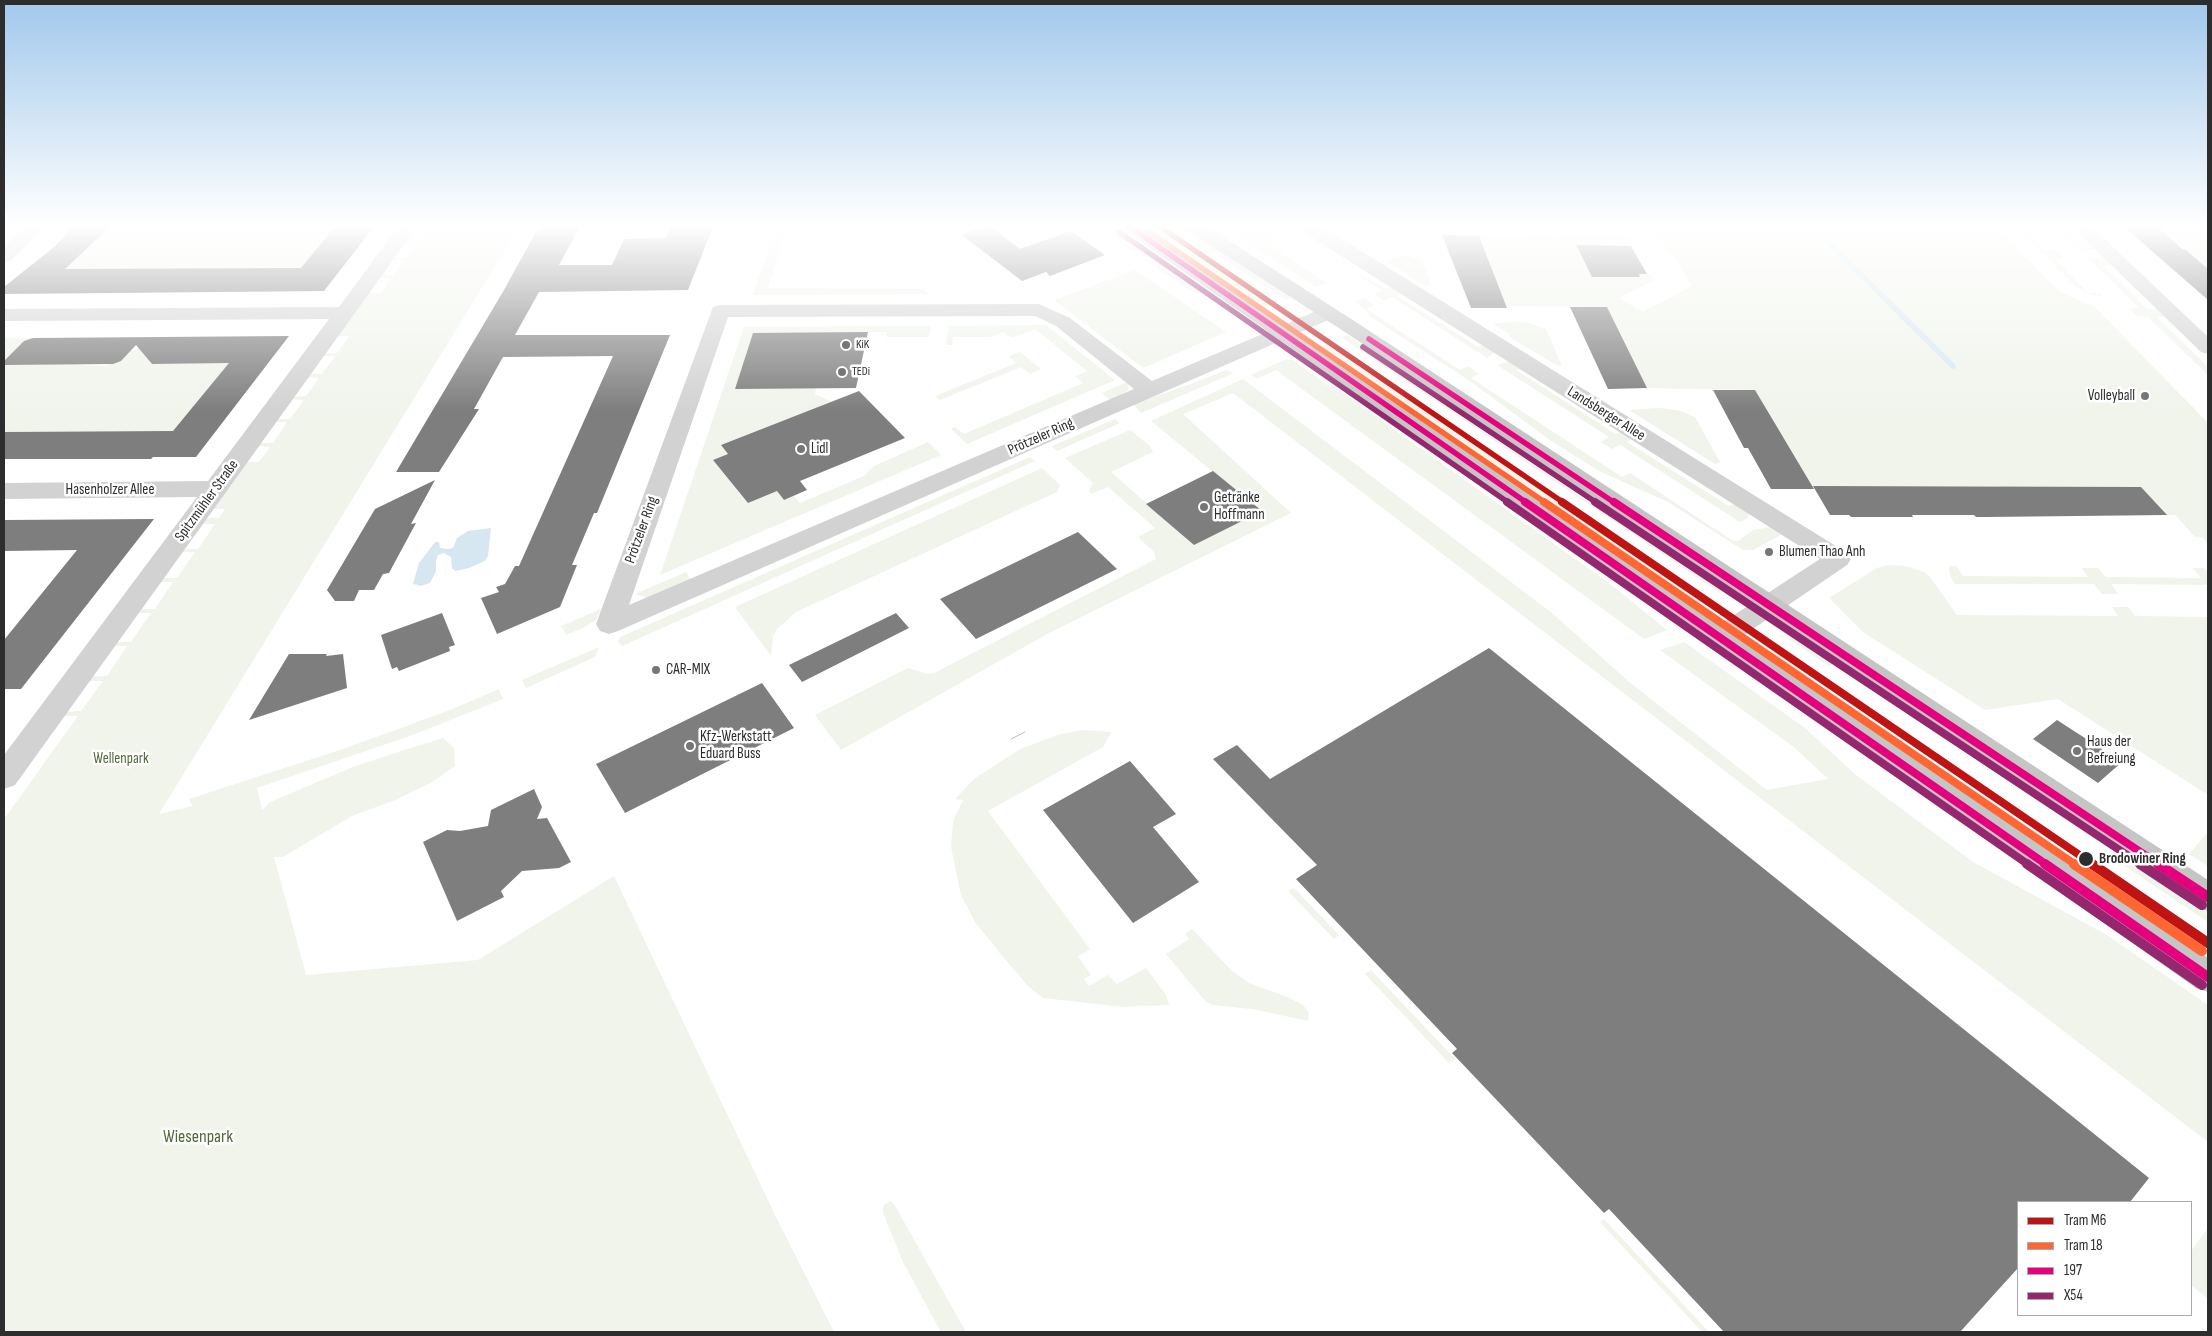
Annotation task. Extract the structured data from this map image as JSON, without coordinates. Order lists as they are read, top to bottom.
{
  "streets": {
    "street": [
      "Landsberger Allee",
      "Prötzeler Ring",
      "Hasenholzer Allee",
      "Spitzmühler Straße"
    ]
  },
  "crossings": [
    ["Hasenholzer Allee", "Spitzmühler Straße"]
  ],
  "parks": ["Wellenpark", "Wiesenpark"],
  "places": [
    "KiK",
    "TEDi",
    "Volleyball",
    "Lidl",
    "Getränke Hoffmann",
    "Blumen Thao Anh",
    "CAR-MIX",
    "Kfz-Werkstatt Eduard Buss",
    "Haus der Befreiung",
    "Brodowiner Ring"
  ],
  "lines": [
    "tram line M6",
    "tram line 18",
    "transit line 197",
    "transit line X54"
  ],
  "legend": [
    "Tram M6",
    "Tram 18",
    "197",
    "X54"
  ]
}
